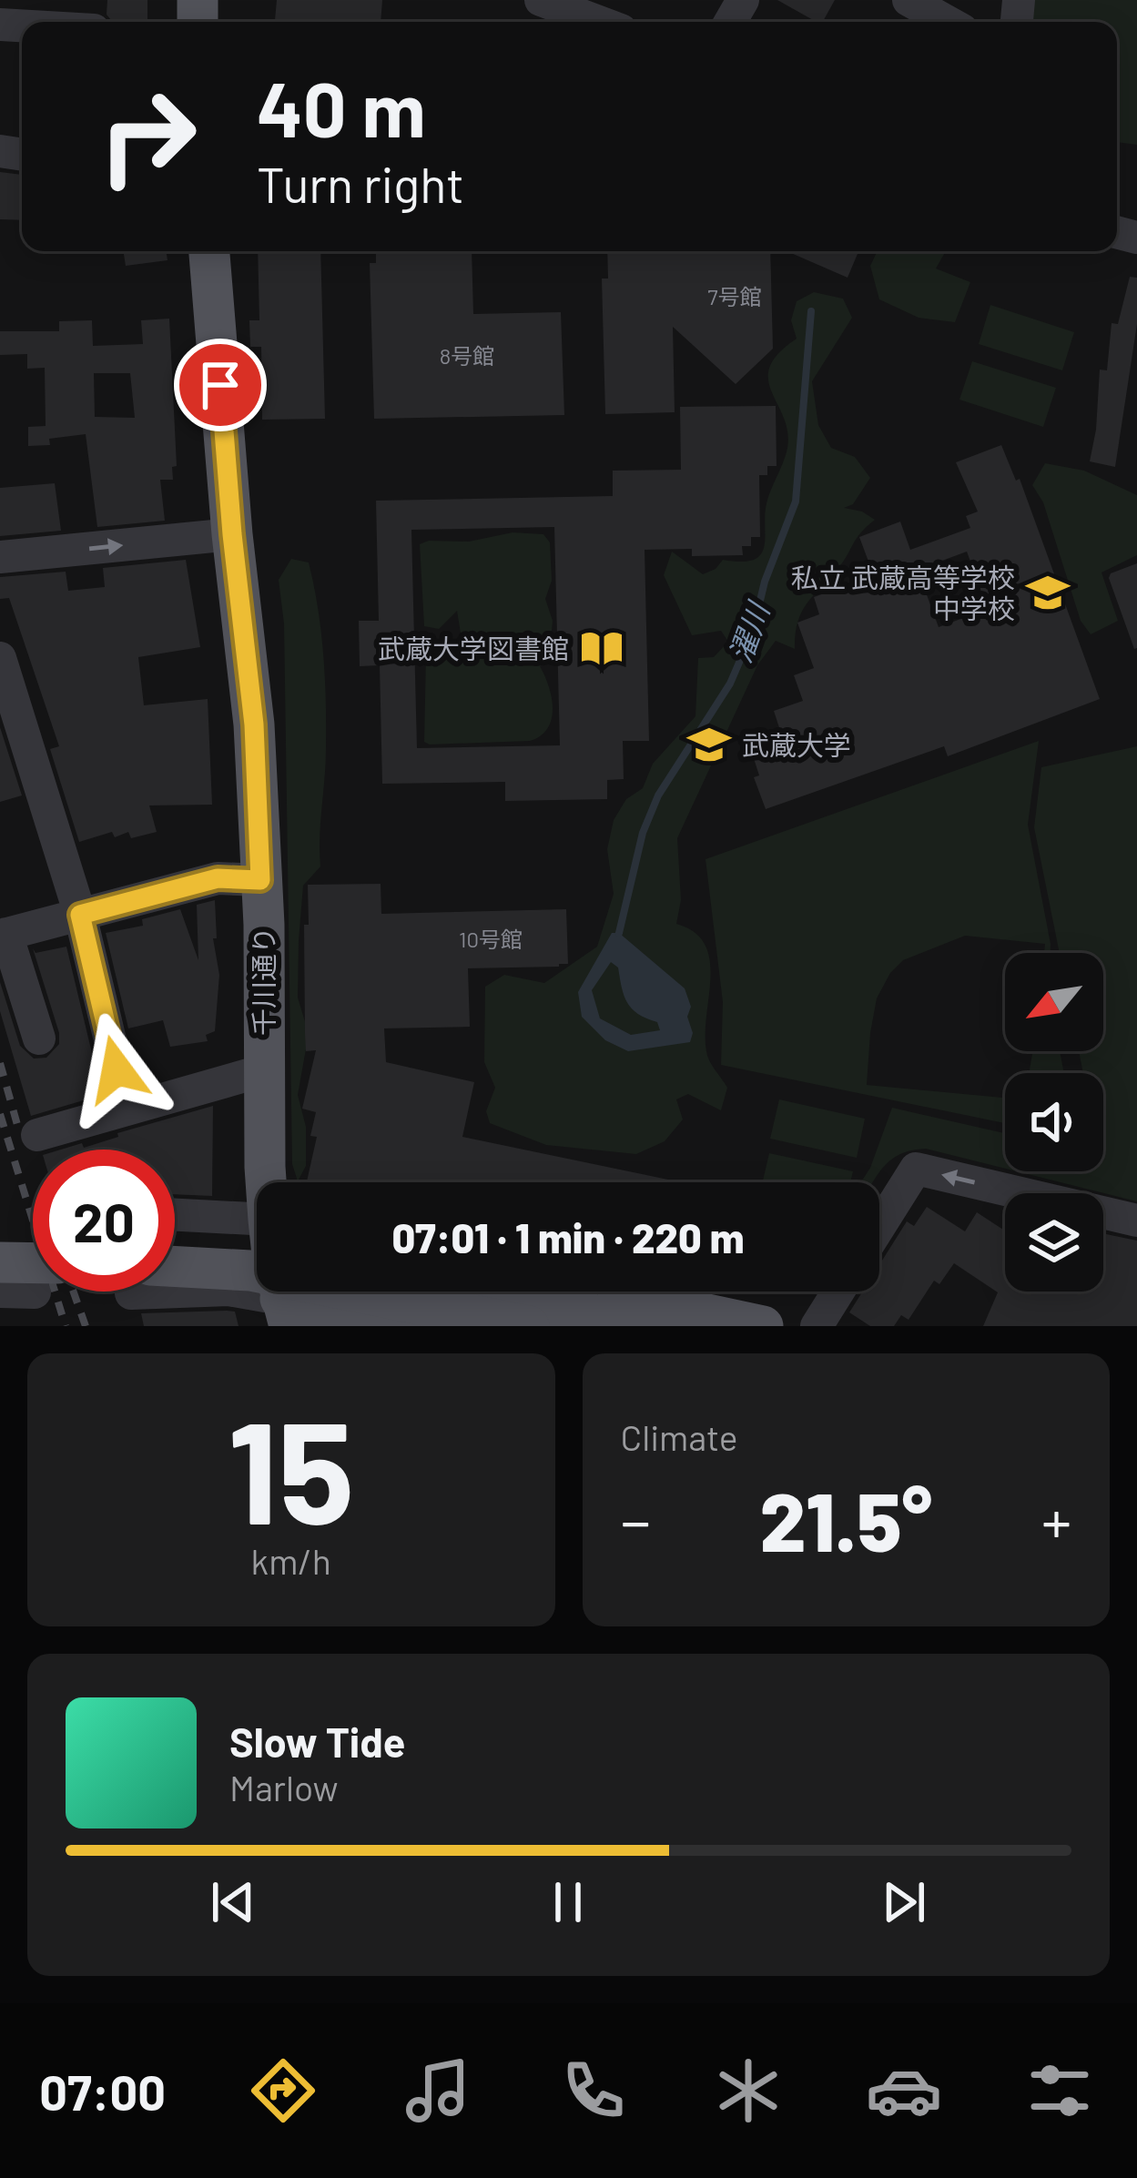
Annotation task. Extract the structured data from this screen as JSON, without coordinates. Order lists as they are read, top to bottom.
{
  "streets": {
    "main road": ["千川通り"]
  },
  "water": ["濯川"],
  "places": {
    "school or university": ["私立 武蔵高等学校 中学校", "武蔵大学"],
    "library": ["武蔵大学図書館"]
  },
  "house_numbers": ["7号館", "8号館", "10号館"],
  "north": "bottom left",
  "page": {
    "turn": ["40 m", "Turn right"],
    "limit": "20",
    "trip": "07:01 · 1 min · 220 m",
    "tile": [
      ["15", "km/h"],
      "Climate"
    ],
    "heat": ["−", "21.5°", "+"],
    "song": ["Slow Tide", "Marlow"],
    "tabs": "07:00"
  }
}
